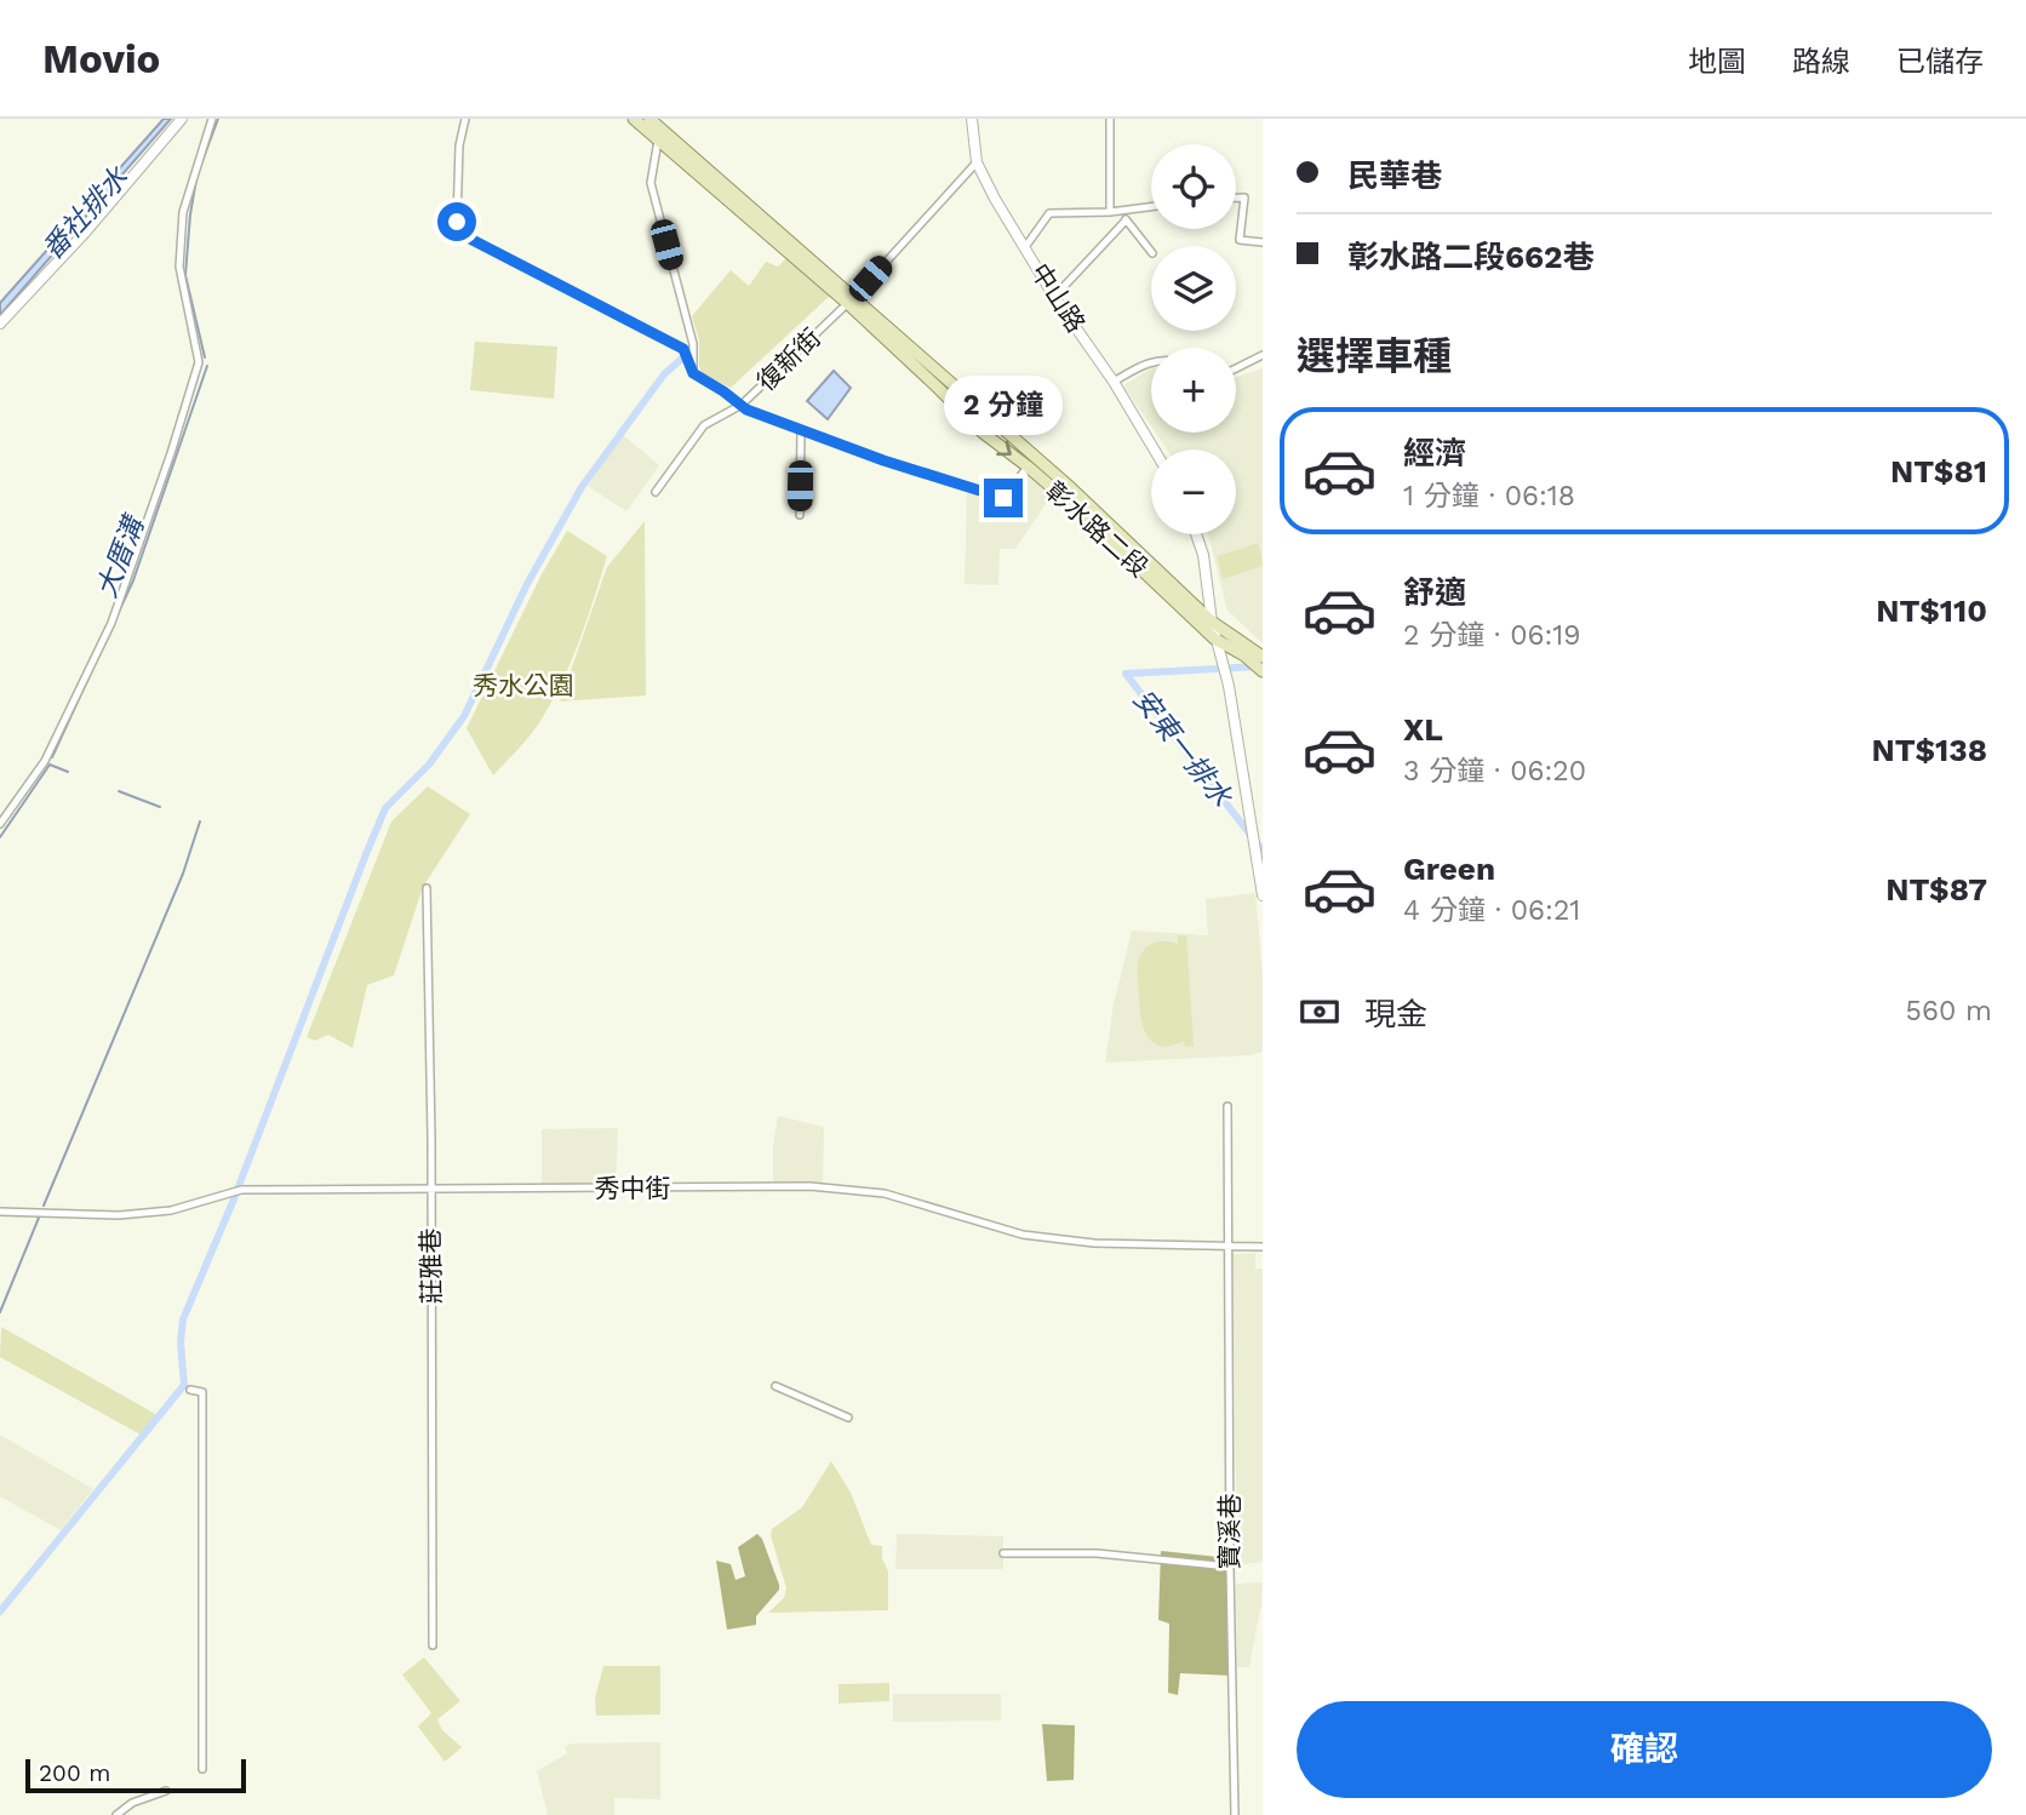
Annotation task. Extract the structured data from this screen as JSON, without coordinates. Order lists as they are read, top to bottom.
{
  "streets": {
    "main road": ["彰水路二段"],
    "street": [
      "中山路",
      "復新街",
      "秀中街",
      "莊雅巷",
      "寶溪巷"
    ]
  },
  "crossings": [
    ["中山路", "復新街"],
    ["復新街", "彰水路二段"],
    ["秀中街", "莊雅巷"],
    ["秀中街", "寶溪巷"]
  ],
  "water": ["番社排水", "大厝溝", "安東一排水"],
  "parks": ["秀水公園"],
  "scale_bar": "200 m",
  "page": {
    "header": "Movio",
    "nav": ["地圖", "路線", "已儲存"],
    "banner": ["民華巷", "彰水路二段662巷"],
    "map_buttons": ["+", "−"],
    "heading": "選擇車種",
    "bubble": "2 分鐘",
    "list": [
      {
        "name": "經濟",
        "note": "1 分鐘 · 06:18",
        "value": "NT$81"
      },
      {
        "name": "舒適",
        "note": "2 分鐘 · 06:19",
        "value": "NT$110"
      },
      {
        "name": "XL",
        "note": "3 分鐘 · 06:20",
        "value": "NT$138"
      },
      {
        "name": "Green",
        "note": "4 分鐘 · 06:21",
        "value": "NT$87"
      }
    ],
    "pay": ["現金", "560 m"],
    "buttons": "確認",
    "scale": "200 m"
  }
}
